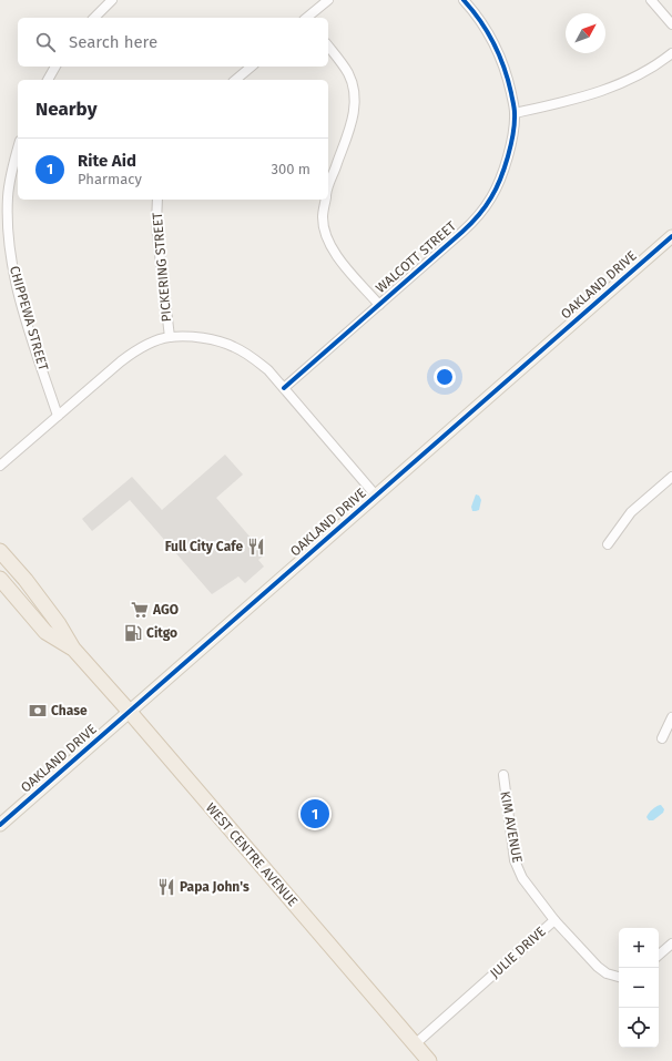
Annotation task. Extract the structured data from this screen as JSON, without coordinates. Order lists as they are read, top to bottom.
{
  "streets": {
    "main road": ["OAKLAND DRIVE", "WEST CENTRE AVENUE"],
    "street": [
      "WALCOTT STREET",
      "PICKERING STREET",
      "CHIPPEWA STREET",
      "KIM AVENUE",
      "JULIE DRIVE"
    ]
  },
  "crossings": [
    ["OAKLAND DRIVE", "WEST CENTRE AVENUE"],
    ["KIM AVENUE", "JULIE DRIVE"],
    ["WEST CENTRE AVENUE", "JULIE DRIVE"]
  ],
  "places": {
    "restaurant": ["Full City Cafe", "Papa John's"],
    "supermarket": ["AGO"],
    "fuel station": ["Citgo"],
    "bank": ["Chase"]
  },
  "north": "top right",
  "page": {
    "search": "Search here",
    "heading": "Nearby",
    "list": [
      {
        "mark": "1",
        "name": "Rite Aid",
        "note": "Pharmacy",
        "value": "300 m"
      }
    ],
    "pins": "1",
    "map_buttons": ["+", "−"]
  }
}
